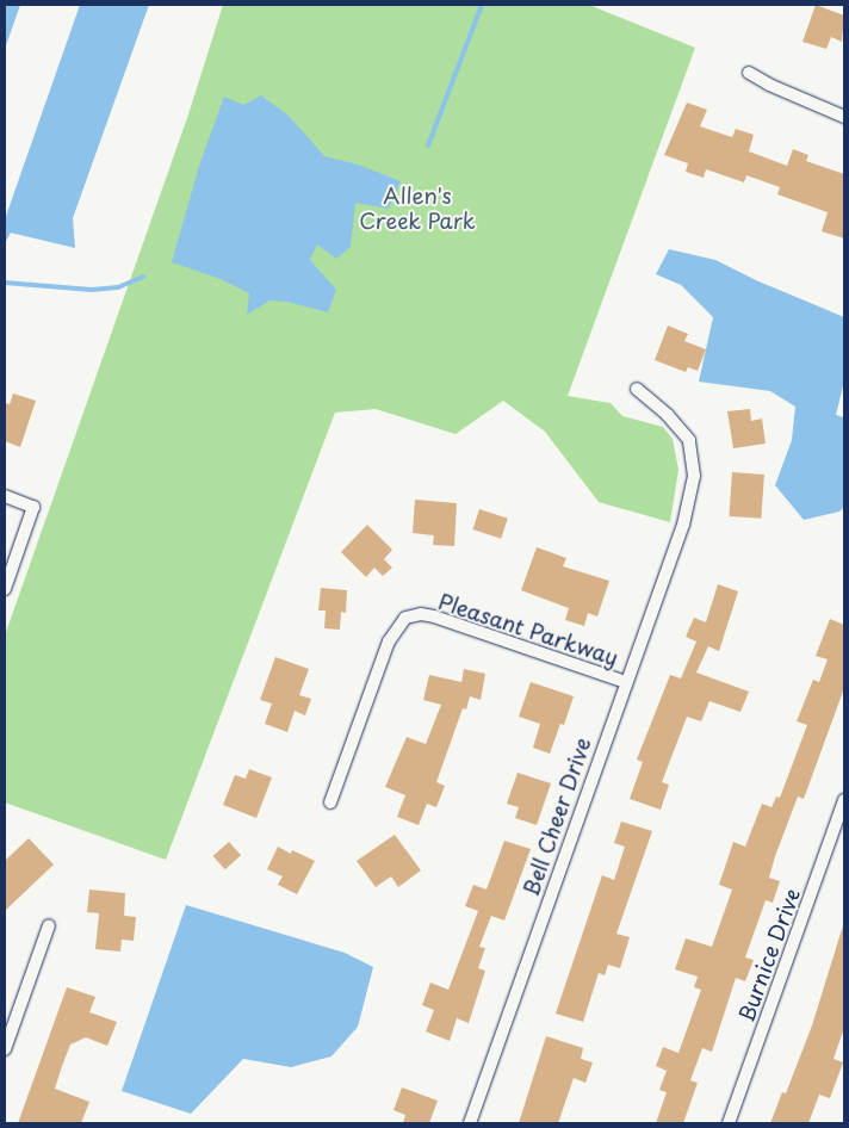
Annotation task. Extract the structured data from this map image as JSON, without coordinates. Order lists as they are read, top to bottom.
{
  "streets": {
    "street": ["Pleasant Parkway", "Bell Cheer Drive", "Burnice Drive"]
  },
  "crossings": [
    ["Pleasant Parkway", "Bell Cheer Drive"]
  ],
  "parks": ["Allen's Creek Park"]
}
